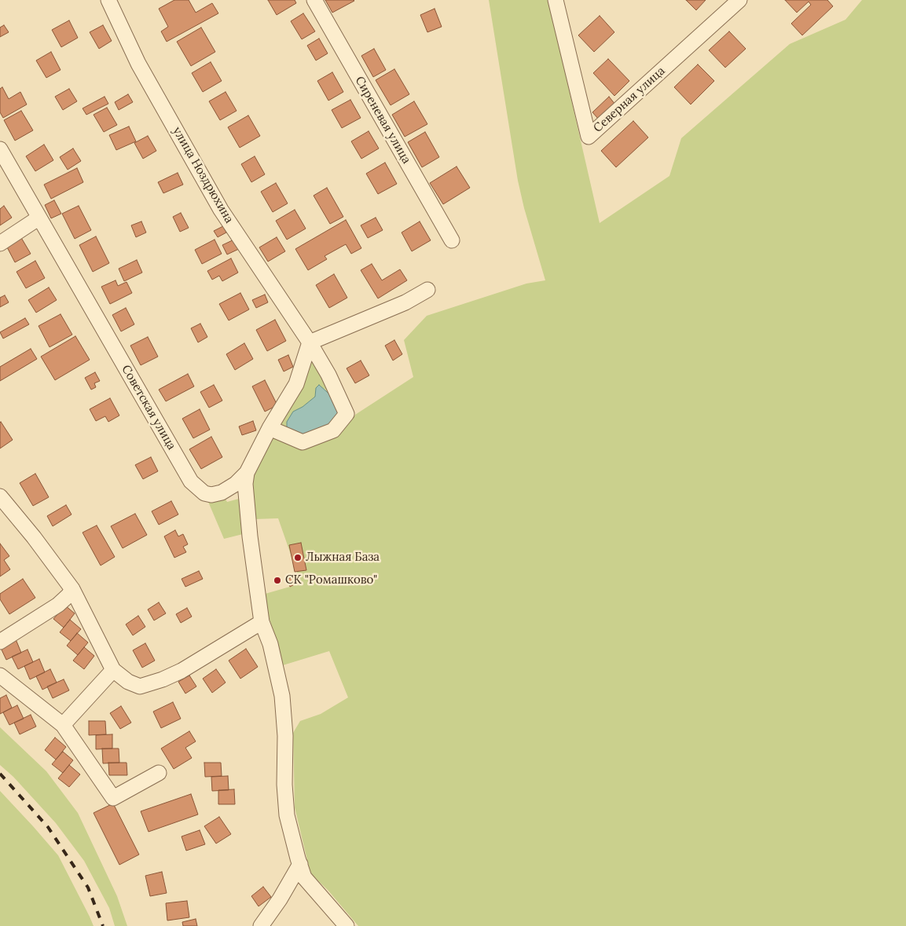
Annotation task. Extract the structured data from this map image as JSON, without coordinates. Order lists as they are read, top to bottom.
{
  "streets": {
    "street": [
      "Северная улица",
      "Сиреневая улица",
      "улица Ноздрюхина",
      "Советская улица"
    ]
  },
  "crossings": [
    ["улица Ноздрюхина", "Советская улица"]
  ],
  "places": ["Лыжная База", "СК \"Ромашково\""]
}
